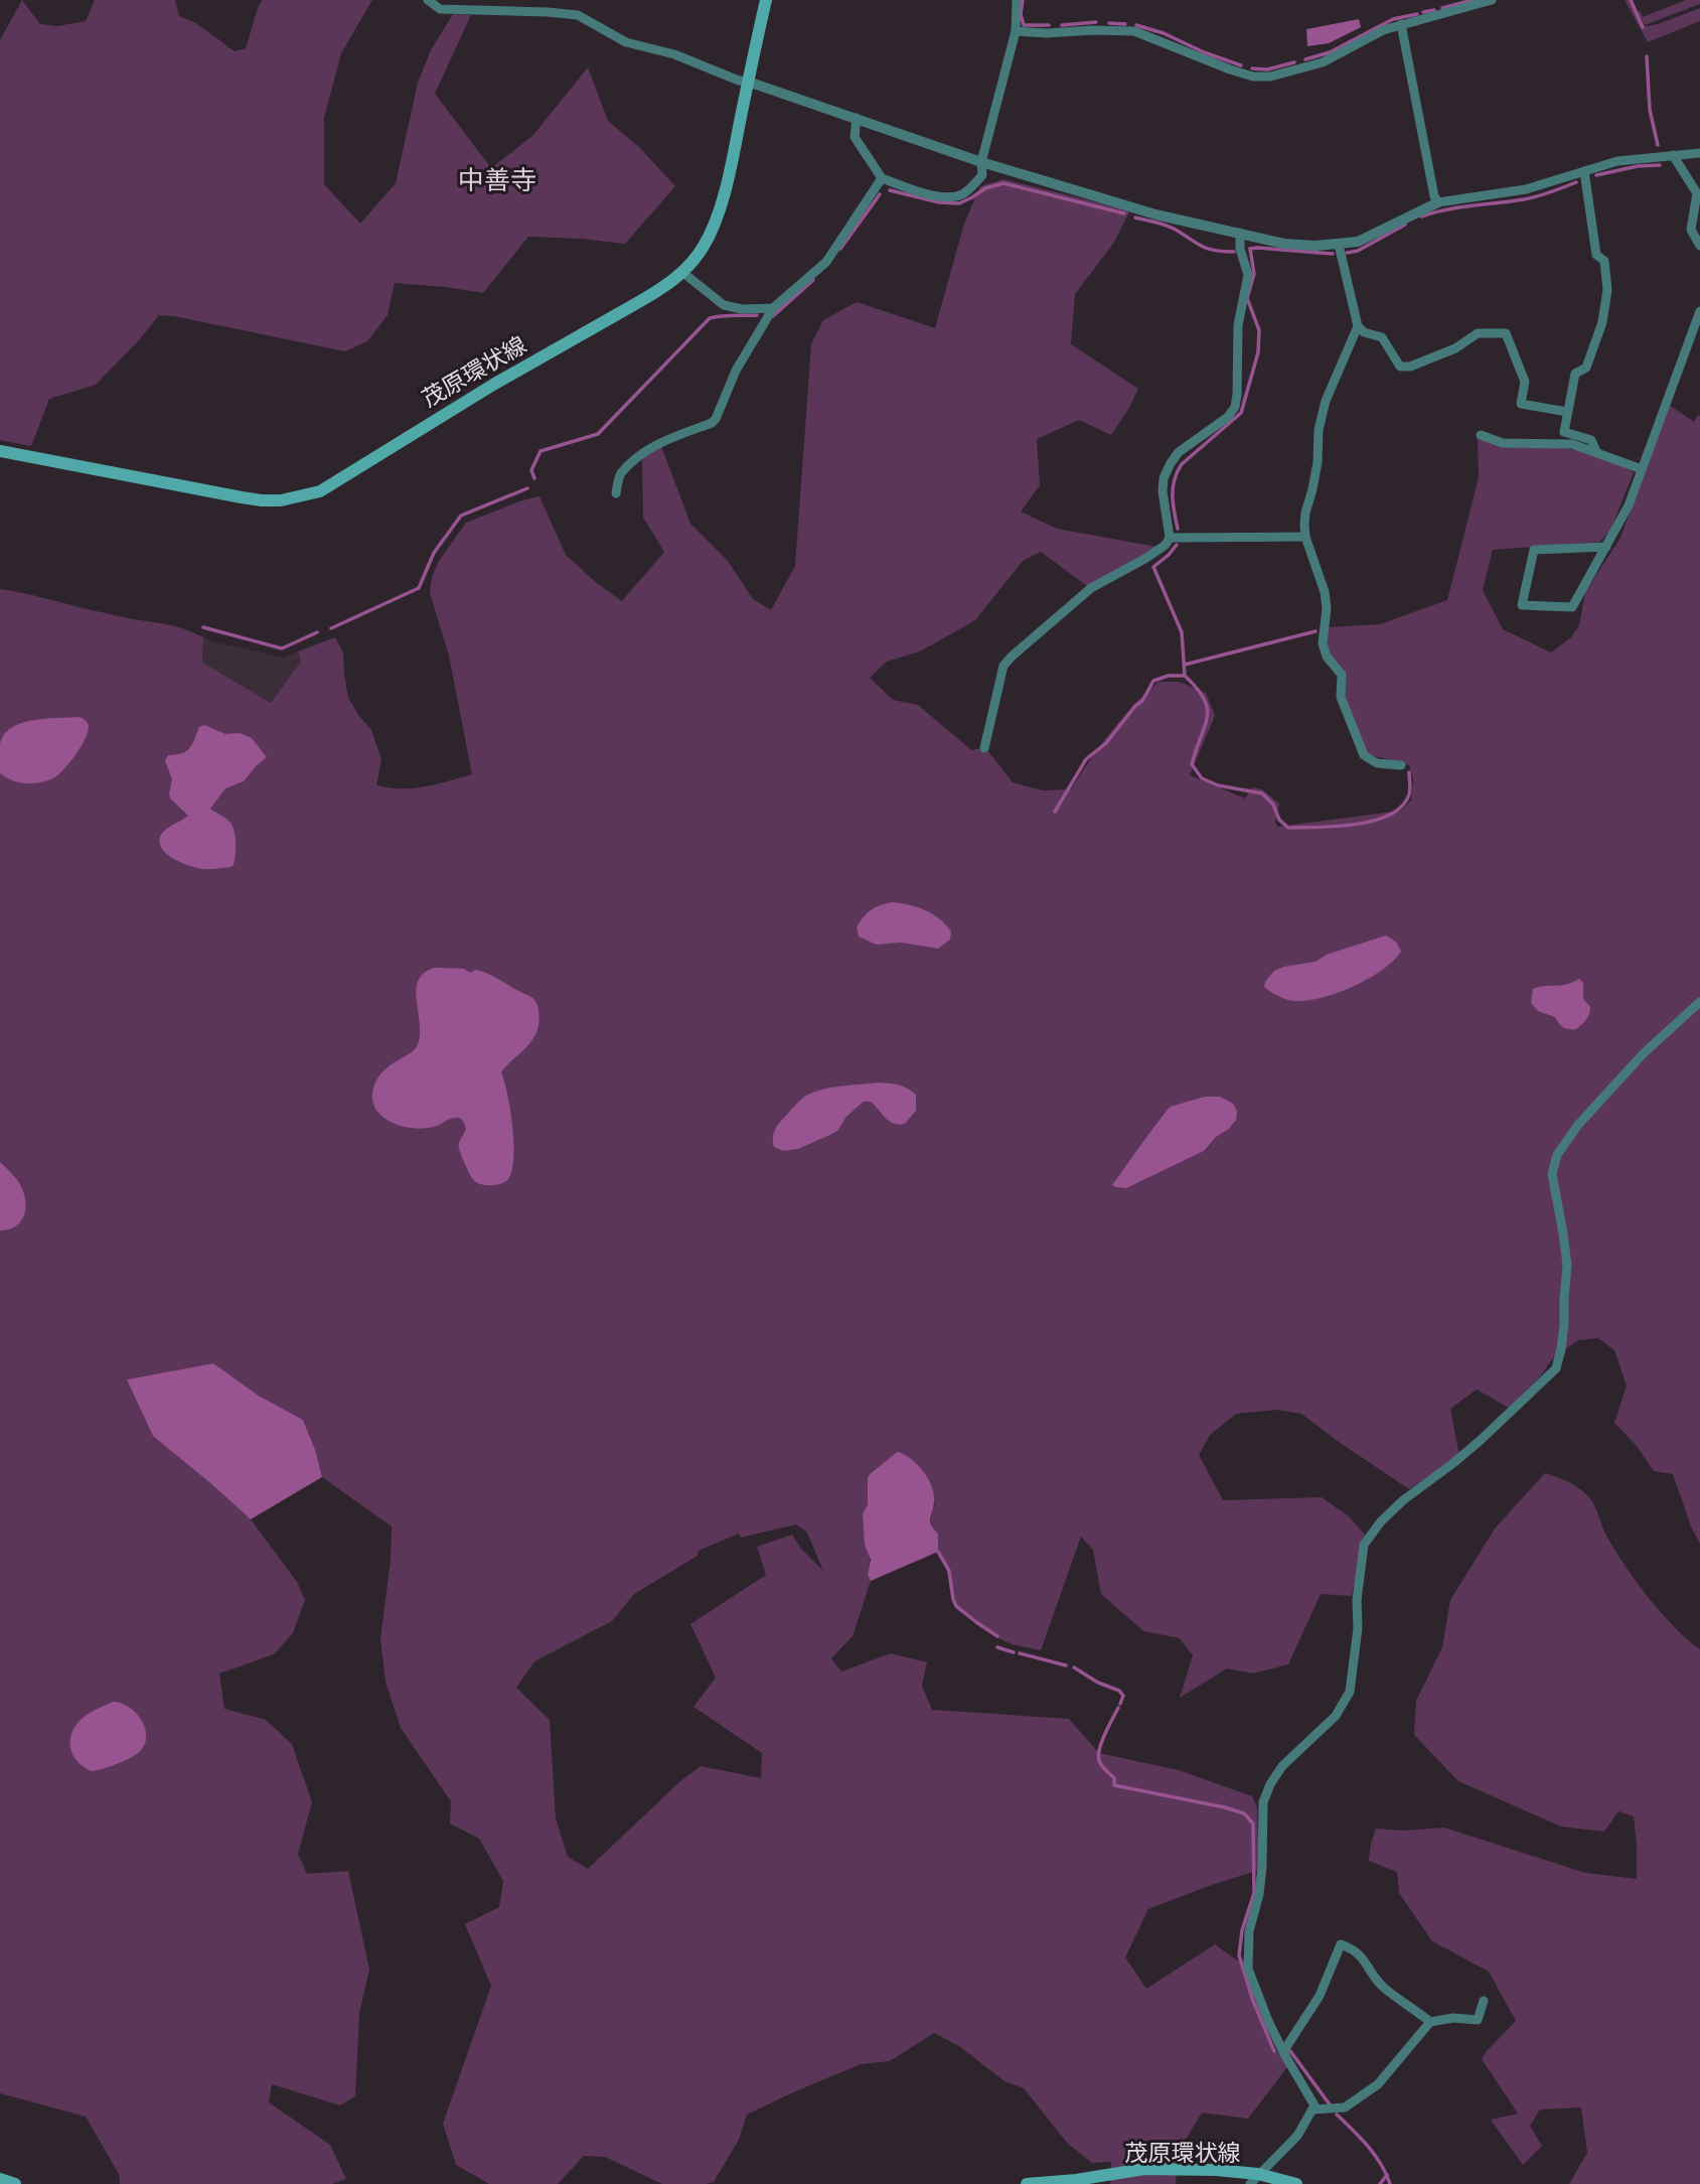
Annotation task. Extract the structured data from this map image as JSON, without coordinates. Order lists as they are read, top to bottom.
{
  "streets": {
    "main road": ["茂原環状線"]
  },
  "districts": ["中善寺"]
}
